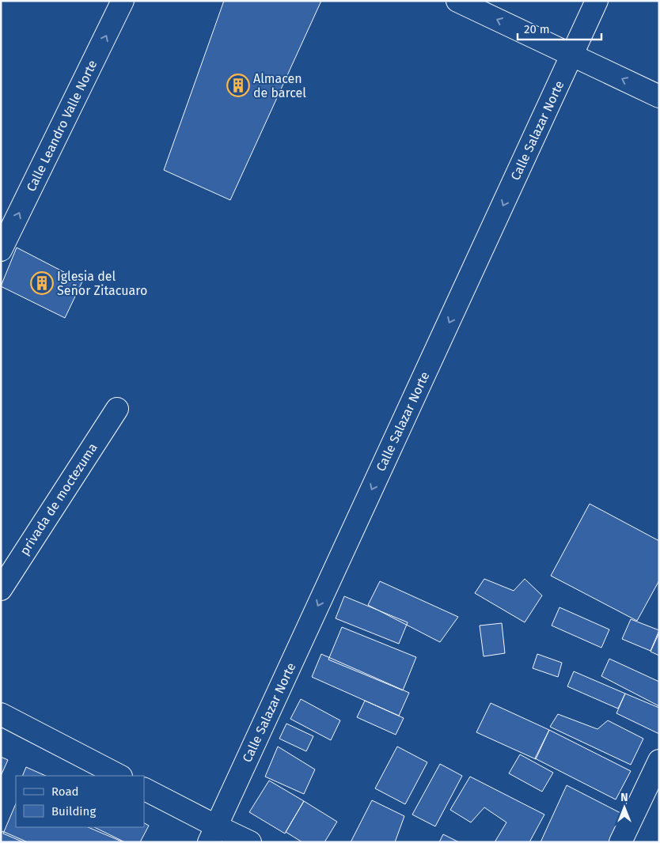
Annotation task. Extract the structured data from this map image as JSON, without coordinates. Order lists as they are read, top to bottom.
{
  "streets": {
    "street": ["Calle Leandro Valle Norte", "Calle Salazar Norte", "privada de moctezuma"]
  },
  "one_way": ["Calle Leandro Valle Norte", "Calle Salazar Norte"],
  "places": {
    "building": ["Almacen de barcel", "Iglesia del Señor Zitacuaro"]
  },
  "legend": ["Road", "Building"],
  "scale_bar": "20 m",
  "north": "top"
}
